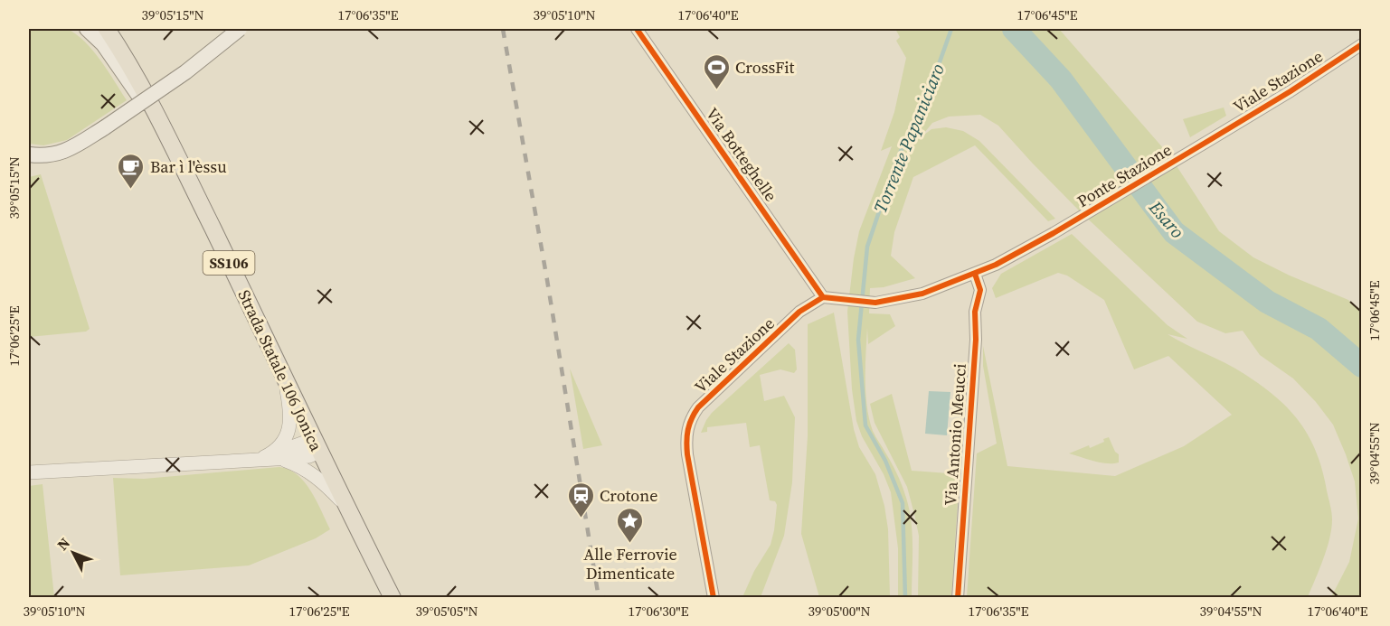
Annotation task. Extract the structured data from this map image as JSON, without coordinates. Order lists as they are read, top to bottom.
{
  "streets": {
    "main road": ["SS106", "Strada Statale 106 Jonica"],
    "street": [
      "Viale Stazione",
      "Via Botteghelle",
      "Ponte Stazione",
      "Via Antonio Meucci"
    ]
  },
  "crossings": [
    ["Viale Stazione", "Via Botteghelle"],
    ["Viale Stazione", "Ponte Stazione"],
    ["Ponte Stazione", "Via Antonio Meucci"]
  ],
  "water": ["Torrente Papaniciaro", "Esaro"],
  "places": {
    "sports": ["CrossFit"],
    "cafe": ["Bar ì l'èssu"],
    "station": ["Crotone"],
    "place": ["Alle Ferrovie Dimenticate"]
  },
  "north": "top left",
  "coordinates": [
    "39°05'15\"N",
    "17°06'35\"E",
    "39°05'10\"N",
    "17°06'40\"E",
    "17°06'45\"E",
    "17°06'25\"E",
    "39°04'55\"N",
    "39°05'05\"N",
    "17°06'30\"E",
    "39°05'00\"N"
  ]
}
